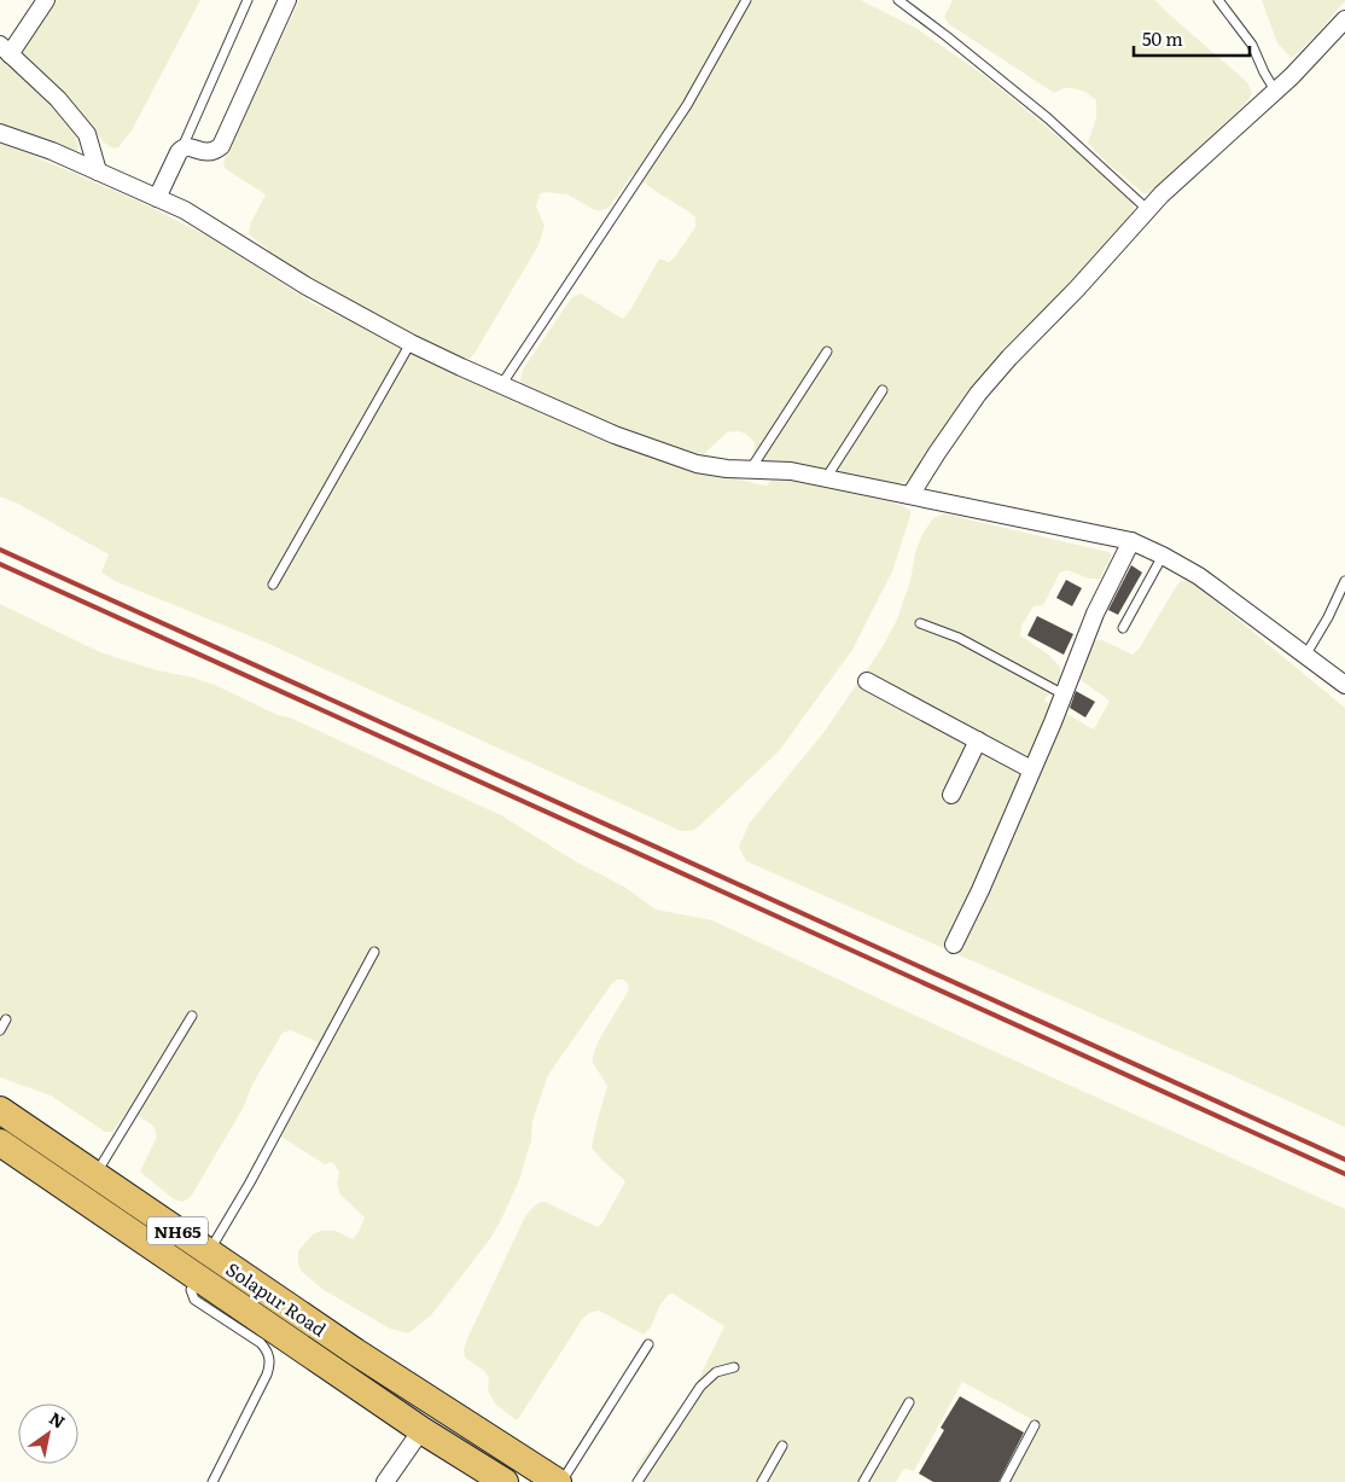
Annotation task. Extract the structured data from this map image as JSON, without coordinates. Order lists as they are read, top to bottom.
{
  "streets": {
    "highway": ["NH65", "Solapur Road"]
  },
  "scale_bar": "50 m",
  "north": "top right"
}
